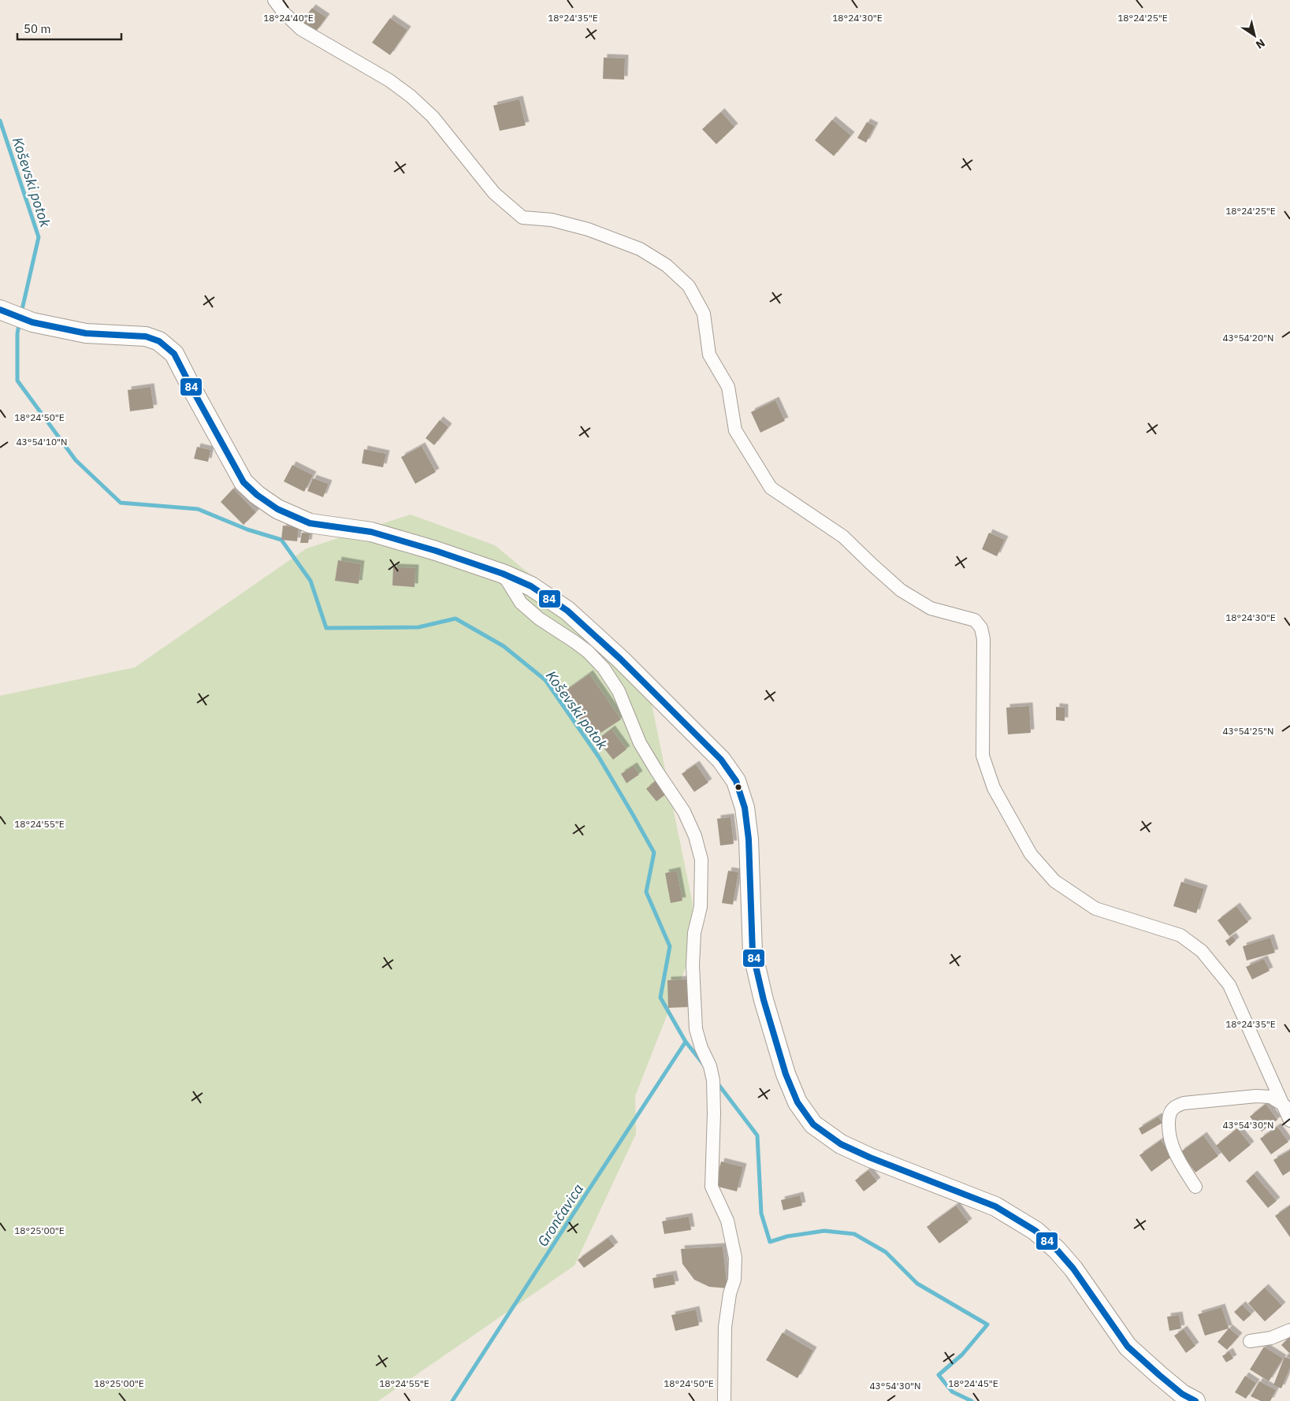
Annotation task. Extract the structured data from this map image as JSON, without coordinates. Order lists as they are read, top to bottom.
{
  "water": ["Koševski potok", "Grončavica"],
  "lines": ["transit line 84"],
  "scale_bar": "50 m",
  "north": "bottom right",
  "coordinates": [
    "18°24'35\"E",
    "18°24'40\"E",
    "18°24'30\"E",
    "18°24'25\"E",
    "43°54'20\"N",
    "18°24'50\"E",
    "43°54'10\"N",
    "43°54'25\"N",
    "18°24'55\"E",
    "43°54'30\"N",
    "18°25'00\"E",
    "18°24'45\"E"
  ]
}
